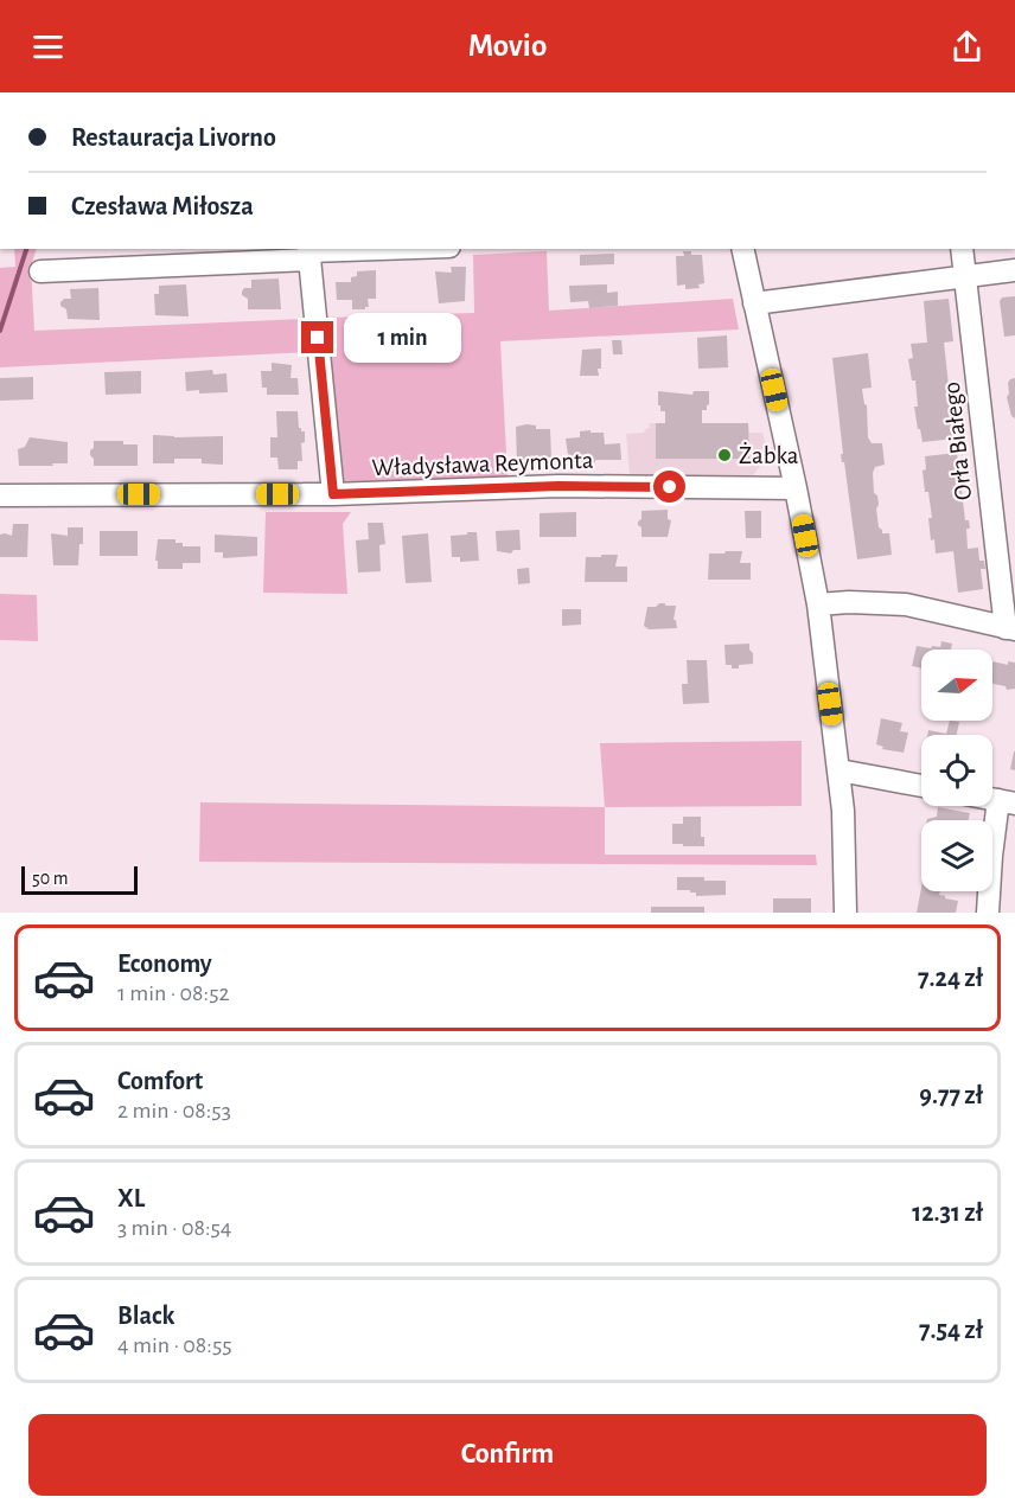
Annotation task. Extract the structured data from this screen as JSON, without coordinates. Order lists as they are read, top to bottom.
{
  "streets": {
    "street": ["Orła Białego", "Władysława Reymonta"]
  },
  "places": ["Żabka"],
  "scale_bar": "50 m",
  "north": "right",
  "page": {
    "header": "Movio",
    "banner": ["Restauracja Livorno", "Czesława Miłosza"],
    "bubble": "1 min",
    "scale": "50 m",
    "list": [
      {
        "name": "Economy",
        "note": "1 min · 08:52",
        "value": "7.24 zł"
      },
      {
        "name": "Comfort",
        "note": "2 min · 08:53",
        "value": "9.77 zł"
      },
      {
        "name": "XL",
        "note": "3 min · 08:54",
        "value": "12.31 zł"
      },
      {
        "name": "Black",
        "note": "4 min · 08:55",
        "value": "7.54 zł"
      }
    ],
    "buttons": "Confirm"
  }
}
